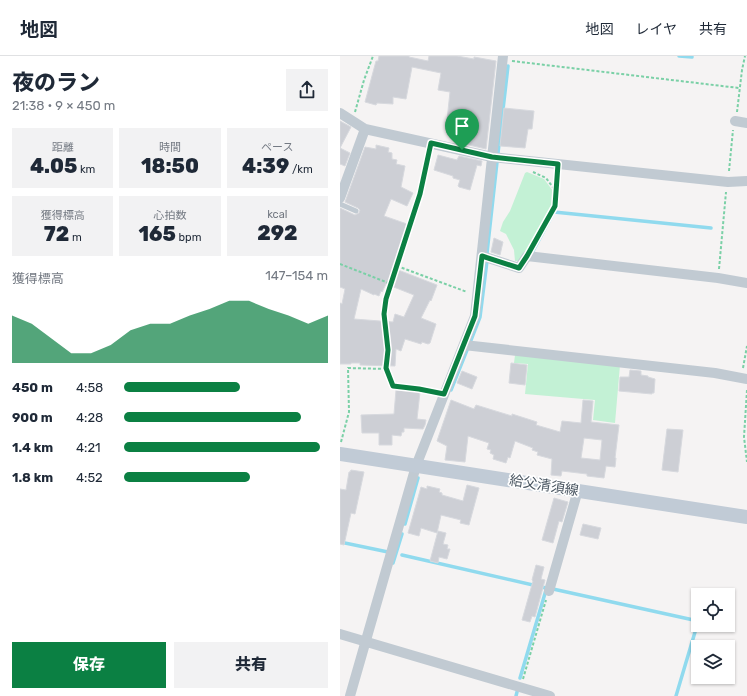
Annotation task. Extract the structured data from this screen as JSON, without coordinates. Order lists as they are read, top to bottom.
{
  "streets": {
    "main road": ["給父清須線"]
  },
  "page": {
    "header": "地図",
    "nav": ["地図", "レイヤ", "共有"],
    "heading": ["夜のラン", "21:38 · 9 × 450 m"],
    "stats": [
      ["距離", "4.05 km"],
      ["時間", "18:50"],
      ["ペース", "4:39 /km"],
      ["獲得標高", "72 m"],
      ["心拍数", "165 bpm"],
      ["kcal", "292"]
    ],
    "chart": ["獲得標高", "147–154 m"],
    "list": [
      {
        "name": "450 m",
        "note": "4:58"
      },
      {
        "name": "900 m",
        "note": "4:28"
      },
      {
        "name": "1.4 km",
        "note": "4:21"
      },
      {
        "name": "1.8 km",
        "note": "4:52"
      }
    ],
    "buttons": ["保存", "共有"]
  }
}
